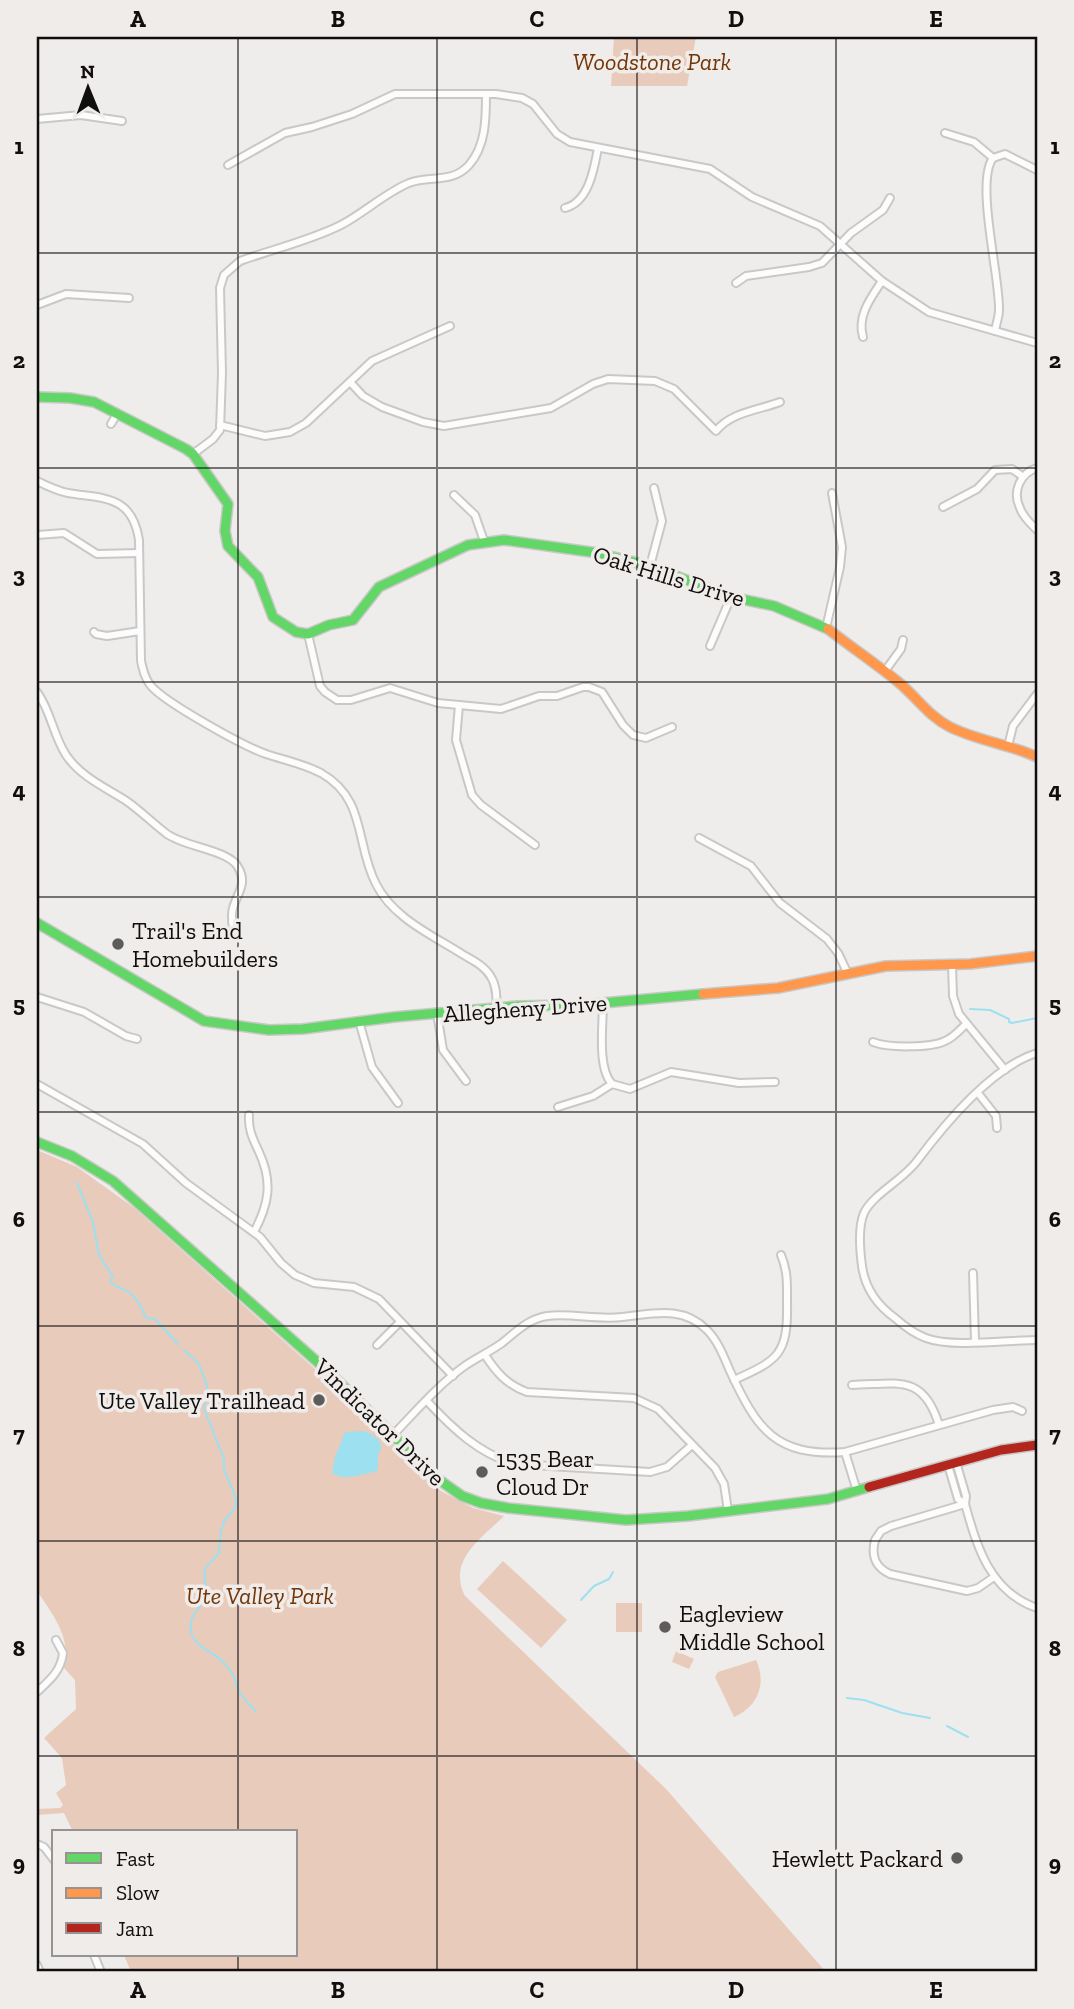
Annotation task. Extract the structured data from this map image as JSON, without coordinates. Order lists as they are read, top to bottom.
{
  "streets": {
    "street": ["Oak Hills Drive", "Allegheny Drive", "Vindicator Drive"]
  },
  "parks": ["Woodstone Park", "Ute Valley Park"],
  "places": [
    "Trail's End Homebuilders",
    "Ute Valley Trailhead",
    "1535 Bear Cloud Dr",
    "Eagleview Middle School",
    "Hewlett Packard"
  ],
  "legend": ["Fast", "Slow", "Jam"],
  "north": "top",
  "grid": {
    "columns": [
      "A",
      "B",
      "C",
      "D",
      "E"
    ],
    "rows": [
      "1",
      "2",
      "3",
      "4",
      "5",
      "6",
      "7",
      "8",
      "9"
    ]
  }
}
